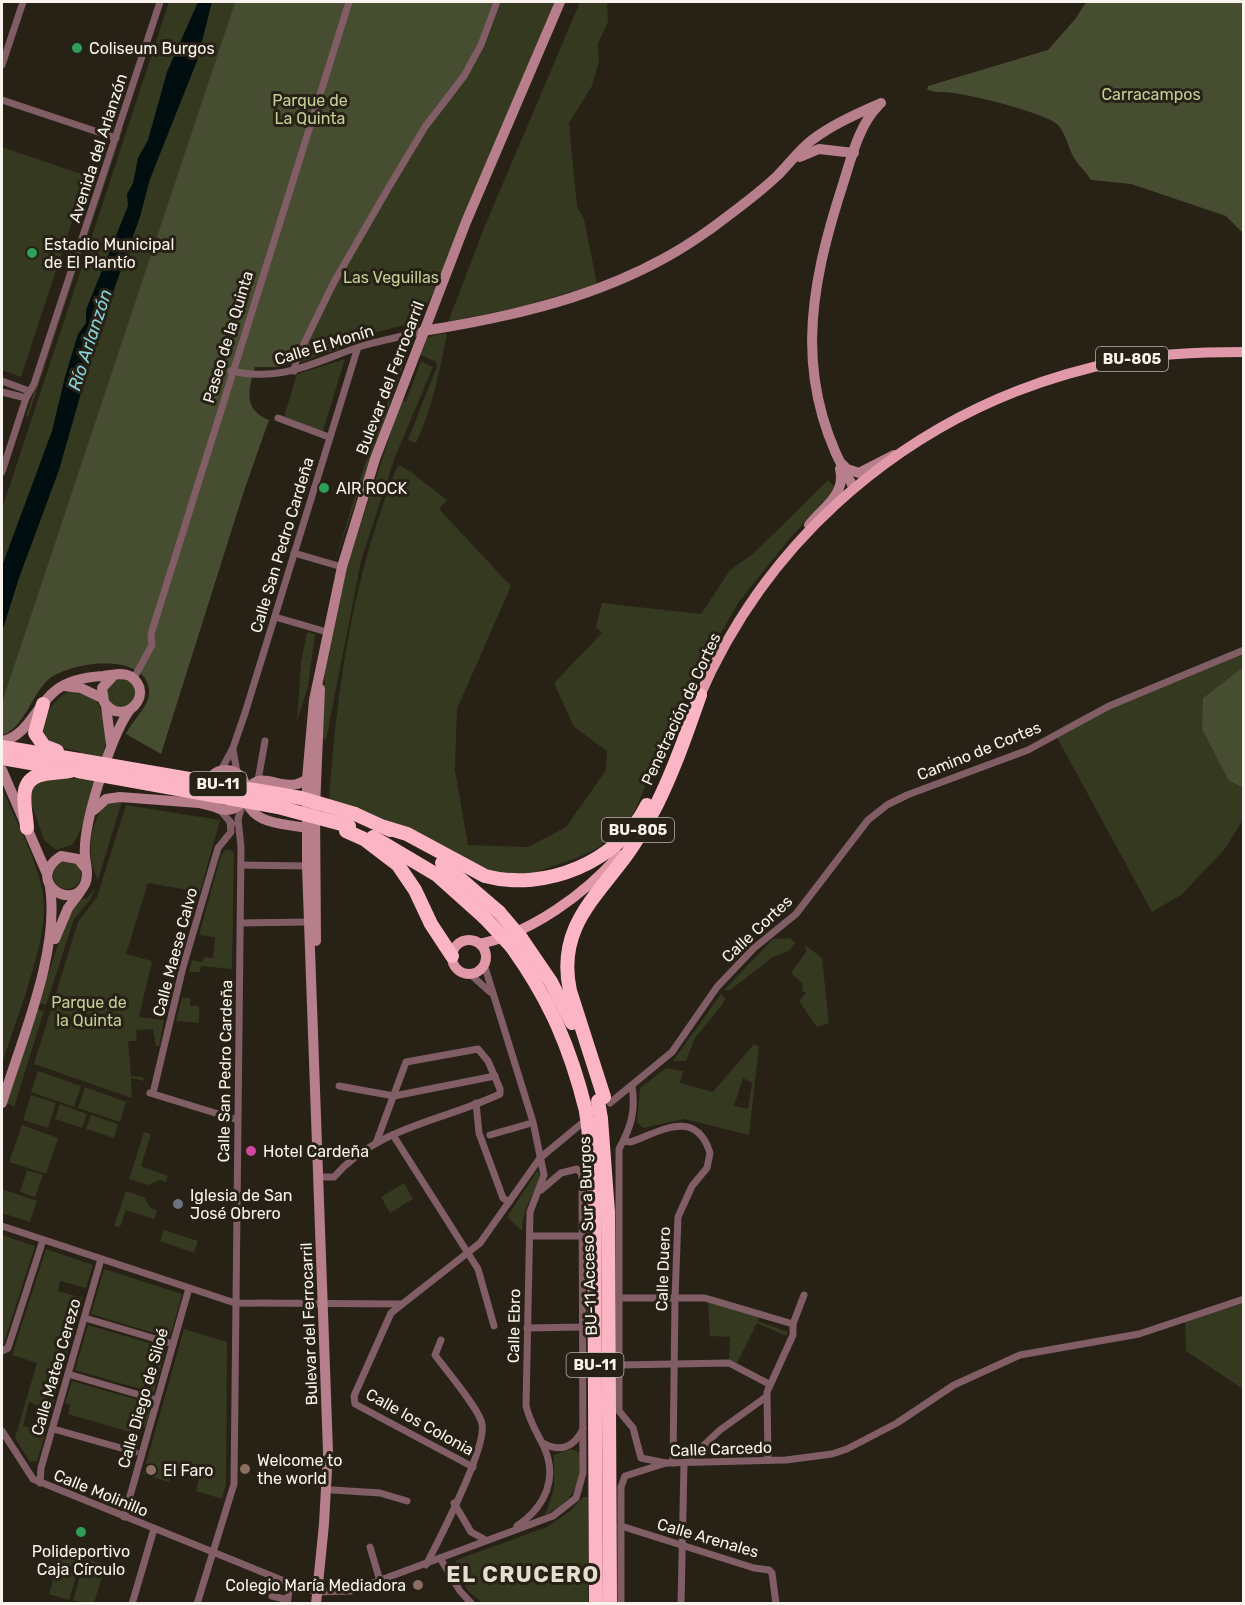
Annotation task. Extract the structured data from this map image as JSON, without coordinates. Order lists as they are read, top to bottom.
{
  "streets": {
    "highway": ["BU-11", "BU-11 Acceso Sur a Burgos"],
    "main road": ["BU-805", "Bulevar del Ferrocarril", "Penetración de Cortes"],
    "street": [
      "Avenida del Arlanzón",
      "Paseo de la Quinta",
      "Calle El Monín",
      "Calle San Pedro Cardeña",
      "Camino de Cortes",
      "Calle Cortes",
      "Calle Maese Calvo",
      "Calle Duero",
      "Calle Ebro",
      "Calle Mateo Cerezo",
      "Calle Diego de Siloé",
      "Calle los Colonia",
      "Calle Carcedo",
      "Calle Molinillo",
      "Calle Arenales"
    ]
  },
  "crossings": [
    ["Paseo de la Quinta", "Calle El Monín"],
    ["Calle El Monín", "Bulevar del Ferrocarril"],
    ["Calle El Monín", "Calle San Pedro Cardeña"],
    ["BU-805", "Penetración de Cortes"],
    ["BU-805", "Calle Ebro"],
    ["Bulevar del Ferrocarril", "Calle Molinillo"],
    ["Calle San Pedro Cardeña", "Calle Maese Calvo"],
    ["Calle San Pedro Cardeña", "Calle Molinillo"],
    ["Penetración de Cortes", "BU-11"],
    ["Penetración de Cortes", "BU-11 Acceso Sur a Burgos"],
    ["Penetración de Cortes", "Calle Ebro"],
    ["Camino de Cortes", "Calle Cortes"],
    ["BU-11", "Calle Cortes"],
    ["BU-11", "BU-11 Acceso Sur a Burgos"],
    ["Calle Cortes", "BU-11 Acceso Sur a Burgos"],
    ["Calle Duero", "Calle Carcedo"],
    ["Calle Mateo Cerezo", "Calle Molinillo"],
    ["Calle Diego de Siloé", "Calle Molinillo"],
    ["Calle Carcedo", "Calle Arenales"]
  ],
  "districts": ["EL CRUCERO"],
  "water": ["Río Arlanzón"],
  "parks": [
    "Carracampos",
    "Parque de La Quinta",
    "Las Veguillas",
    "Parque de la Quinta"
  ],
  "places": [
    "Coliseum Burgos",
    "Estadio Municipal de El Plantío",
    "AIR ROCK",
    "Hotel Cardeña",
    "Iglesia de San José Obrero",
    "Welcome to the world",
    "El Faro",
    "Polideportivo Caja Círculo",
    "Colegio María Mediadora"
  ]
}
